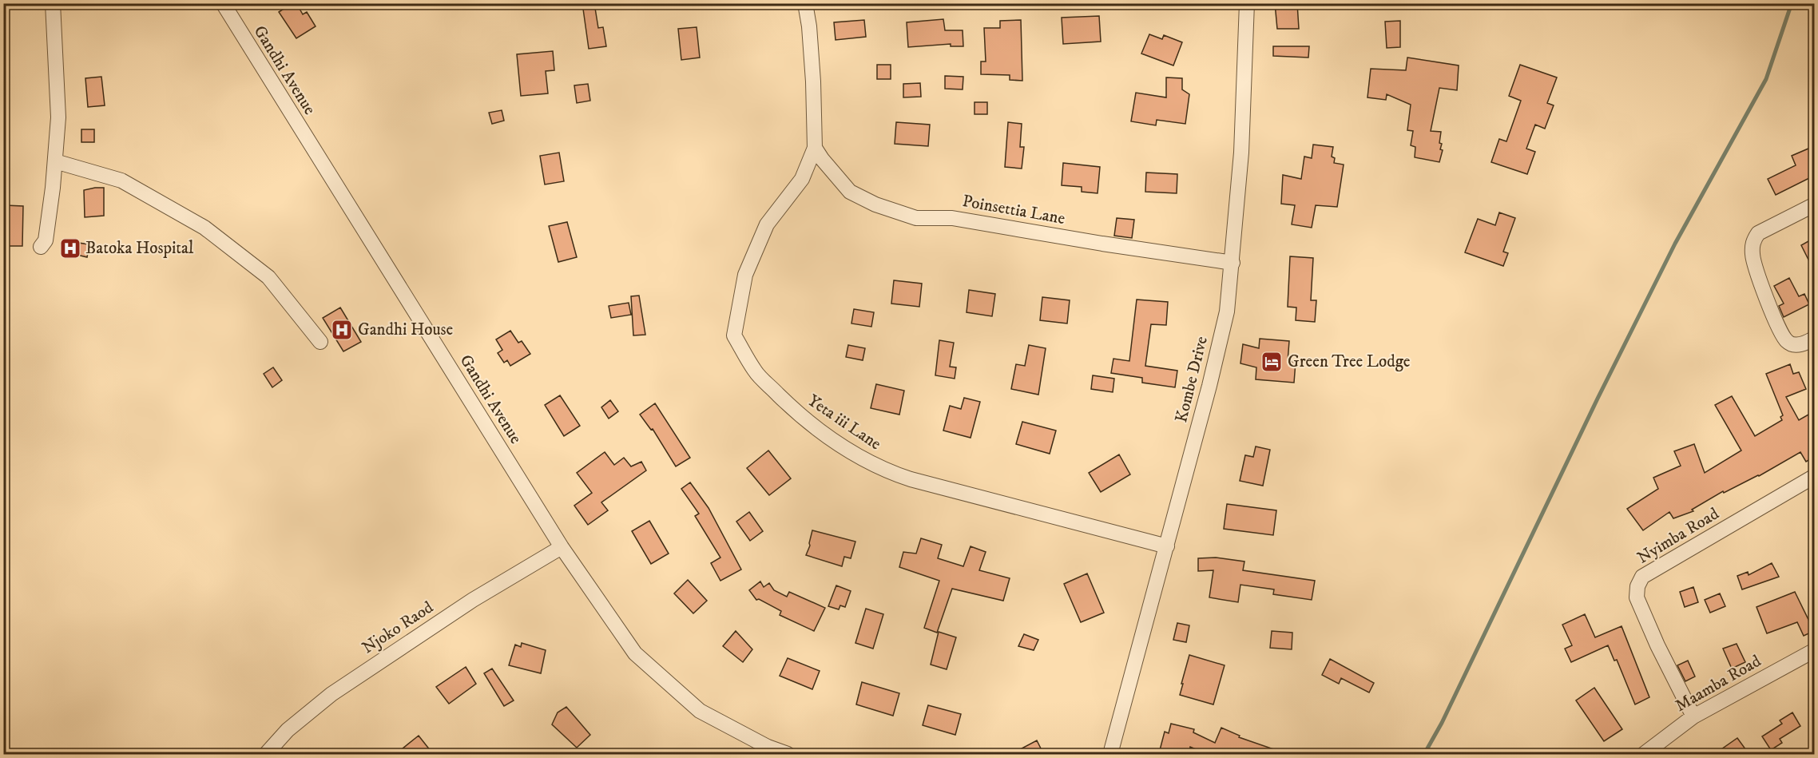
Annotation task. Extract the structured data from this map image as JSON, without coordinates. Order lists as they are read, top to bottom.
{
  "streets": {
    "street": [
      "Gandhi Avenue",
      "Poinsettia Lane",
      "Kombe Drive",
      "Yeta iii Lane",
      "Nyimba Road",
      "Njoko Raod",
      "Maamba Road"
    ]
  },
  "crossings": [
    ["Gandhi Avenue", "Njoko Raod"],
    ["Poinsettia Lane", "Kombe Drive"],
    ["Poinsettia Lane", "Yeta iii Lane"],
    ["Kombe Drive", "Yeta iii Lane"],
    ["Nyimba Road", "Maamba Road"]
  ],
  "places": {
    "hospital": ["Batoka Hospital", "Gandhi House"],
    "hotel": ["Green Tree Lodge"]
  }
}
